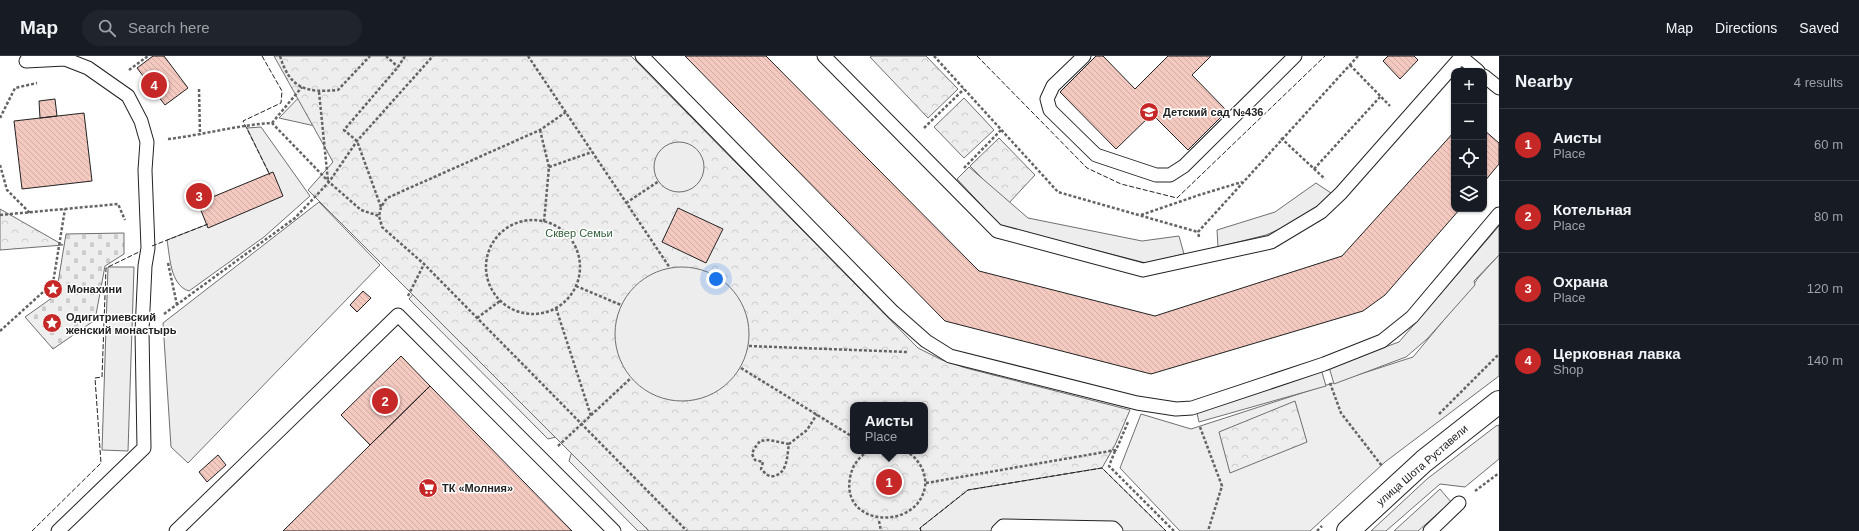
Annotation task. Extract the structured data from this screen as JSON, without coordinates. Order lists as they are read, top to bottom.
{
  "streets": {
    "street": ["улица Шота Руставели"]
  },
  "parks": ["Сквер Семьи"],
  "places": {
    "school or university": ["Детский сад №436"],
    "place": ["Монахини", "Одигитриевский женский монастырь"],
    "supermarket": ["ТК «Молния»"]
  },
  "page": {
    "header": "Map",
    "search": "Search here",
    "nav": ["Map", "Directions", "Saved"],
    "heading": ["Nearby", "4 results"],
    "map_buttons": ["+", "−"],
    "pins": [
      "4",
      "3",
      "2",
      "1"
    ],
    "list": [
      {
        "mark": "1",
        "name": "Аисты",
        "note": "Place",
        "value": "60 m"
      },
      {
        "mark": "2",
        "name": "Котельная",
        "note": "Place",
        "value": "80 m"
      },
      {
        "mark": "3",
        "name": "Охрана",
        "note": "Place",
        "value": "120 m"
      },
      {
        "mark": "4",
        "name": "Церковная лавка",
        "note": "Shop",
        "value": "140 m"
      }
    ],
    "popup": ["Аисты", "Place"]
  }
}
